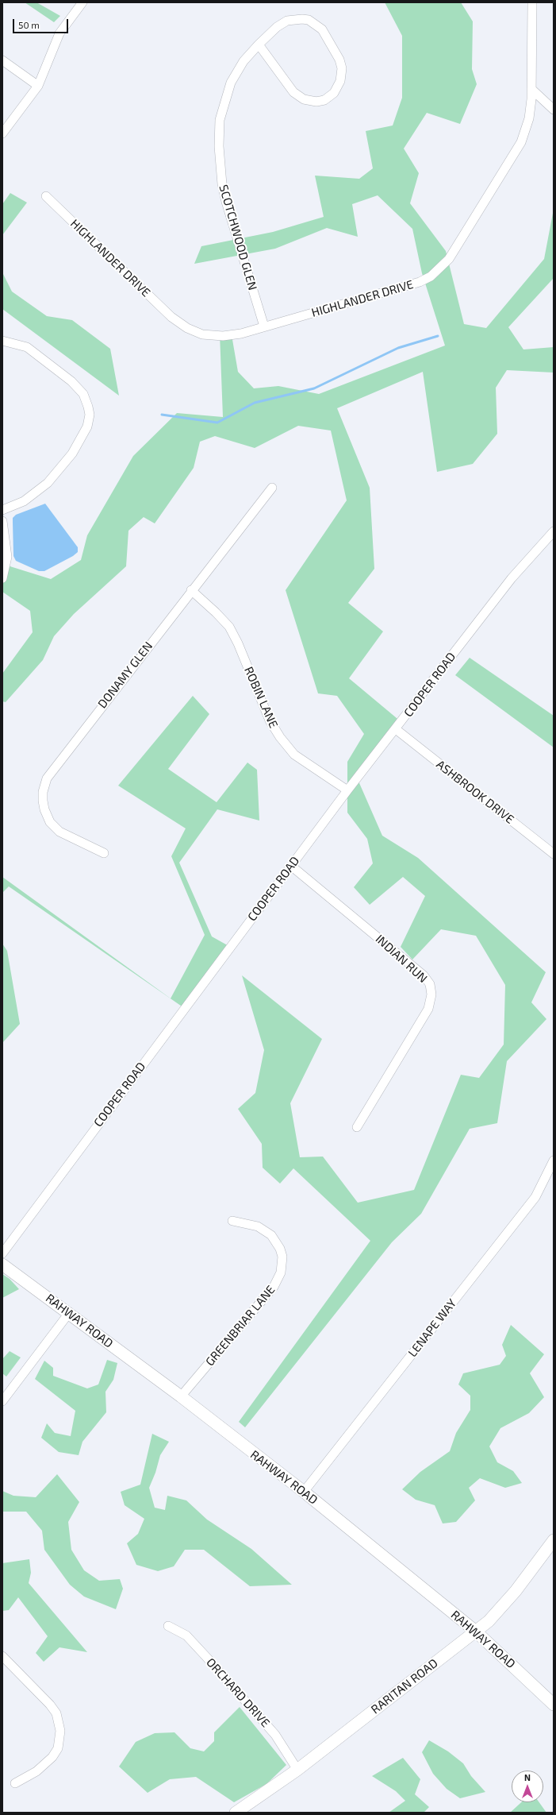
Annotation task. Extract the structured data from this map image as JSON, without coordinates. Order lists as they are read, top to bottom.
{
  "streets": {
    "street": [
      "SCOTCHWOOD GLEN",
      "HIGHLANDER DRIVE",
      "DONAMY GLEN",
      "COOPER ROAD",
      "ROBIN LANE",
      "ASHBROOK DRIVE",
      "INDIAN RUN",
      "RAHWAY ROAD",
      "GREENBRIAR LANE",
      "LENAPE WAY",
      "RARITAN ROAD",
      "ORCHARD DRIVE"
    ]
  },
  "crossings": [
    ["SCOTCHWOOD GLEN", "HIGHLANDER DRIVE"],
    ["DONAMY GLEN", "ROBIN LANE"],
    ["COOPER ROAD", "ROBIN LANE"],
    ["COOPER ROAD", "ASHBROOK DRIVE"],
    ["COOPER ROAD", "INDIAN RUN"],
    ["RAHWAY ROAD", "GREENBRIAR LANE"],
    ["RAHWAY ROAD", "LENAPE WAY"],
    ["RAHWAY ROAD", "RARITAN ROAD"],
    ["RARITAN ROAD", "ORCHARD DRIVE"]
  ],
  "scale_bar": "50 m",
  "north": "top"
}
